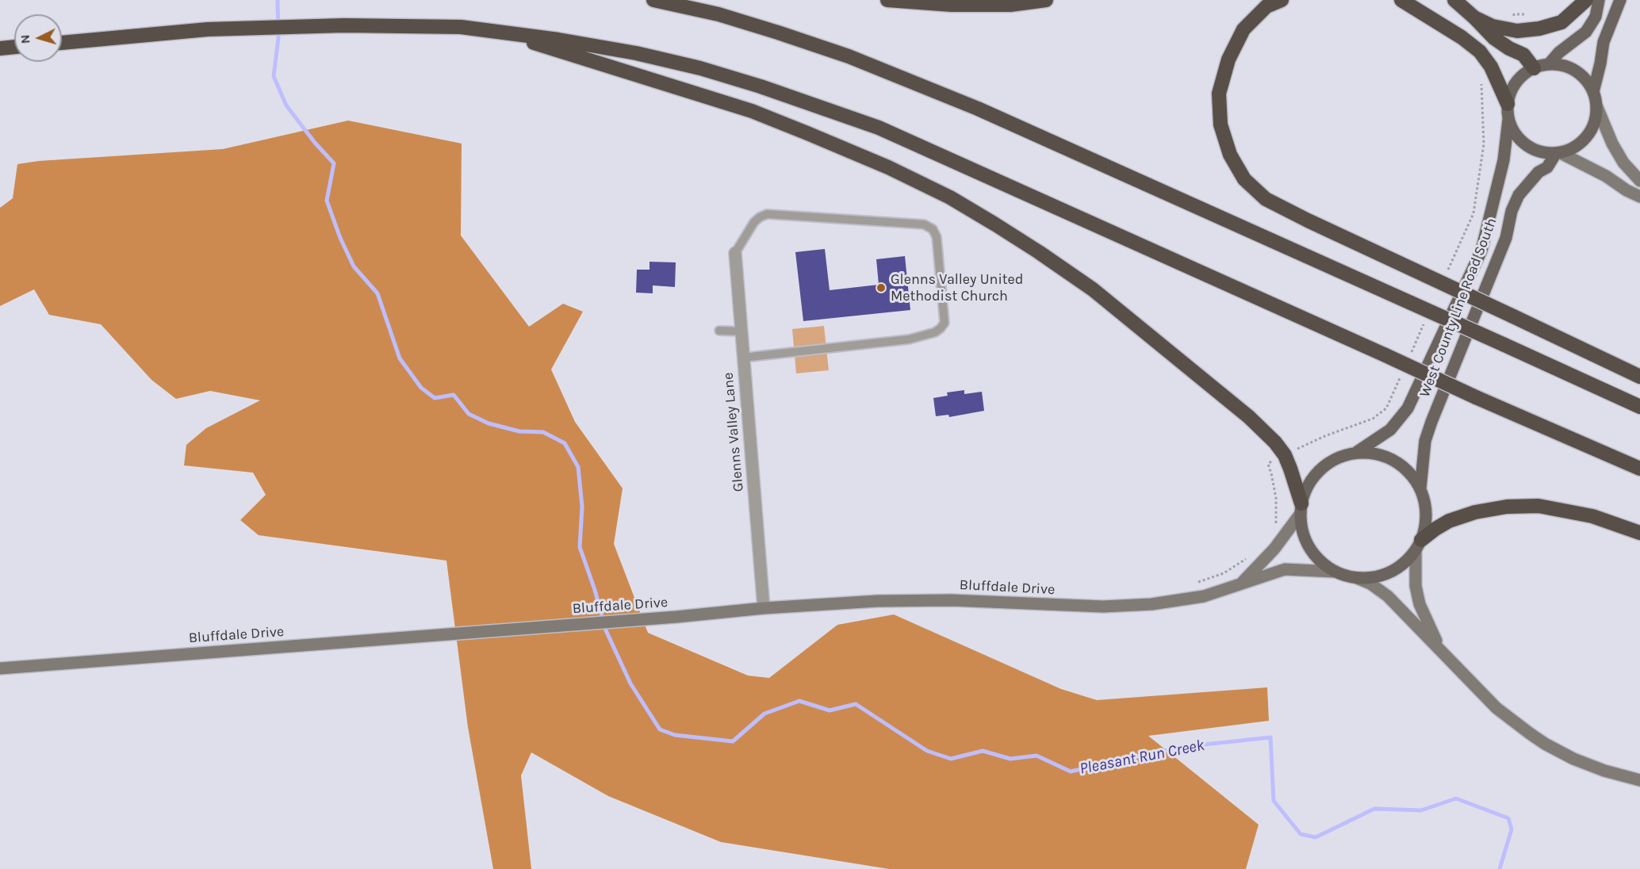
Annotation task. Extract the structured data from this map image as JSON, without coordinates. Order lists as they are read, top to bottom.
{
  "streets": {
    "main road": ["West County Line Road South"],
    "street": ["Glenns Valley Lane", "Bluffdale Drive"]
  },
  "crossings": [
    ["West County Line Road South", "Bluffdale Drive"],
    ["Glenns Valley Lane", "Bluffdale Drive"]
  ],
  "water": ["Pleasant Run Creek"],
  "places": ["Glenns Valley United Methodist Church"],
  "north": "left"
}
